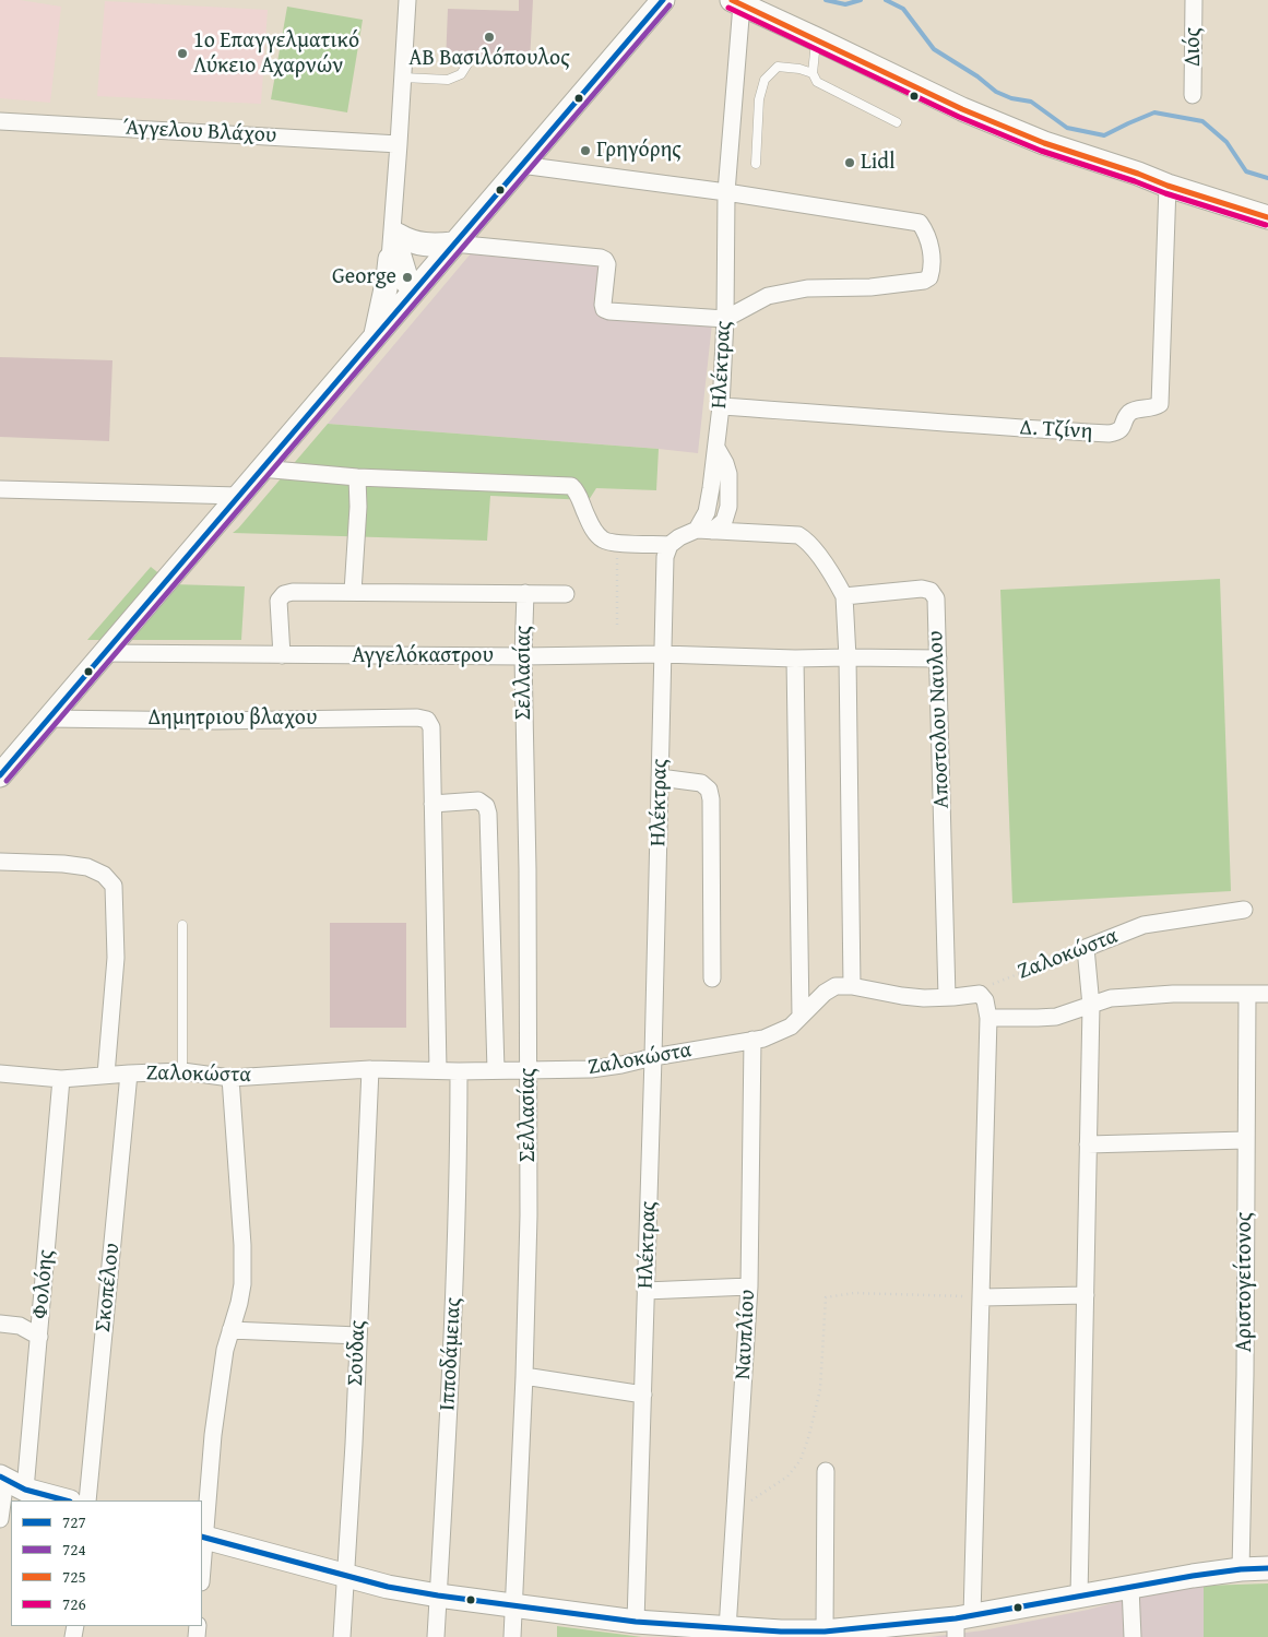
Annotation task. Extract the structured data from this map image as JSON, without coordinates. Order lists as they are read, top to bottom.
{
  "streets": {
    "street": [
      "Διός",
      "Άγγελου Βλάχου",
      "Ηλέκτρας",
      "Δ. Τζίνη",
      "Αγγελόκαστρου",
      "Σελλασίας",
      "Δημητριου βλαχου",
      "Αποστολου Ναυλου",
      "Ζαλοκώστα",
      "Αριστογείτονος",
      "Φολόης",
      "Σκοπέλου",
      "Ναυπλίου",
      "Σούδας",
      "Ιπποδάμειας"
    ]
  },
  "crossings": [
    ["Ηλέκτρας", "Δ. Τζίνη"],
    ["Ηλέκτρας", "Αγγελόκαστρου"],
    ["Ηλέκτρας", "Ζαλοκώστα"],
    ["Αγγελόκαστρου", "Σελλασίας"],
    ["Αγγελόκαστρου", "Αποστολου Ναυλου"],
    ["Σελλασίας", "Ζαλοκώστα"],
    ["Αποστολου Ναυλου", "Ζαλοκώστα"],
    ["Ζαλοκώστα", "Αριστογείτονος"],
    ["Ζαλοκώστα", "Φολόης"],
    ["Ζαλοκώστα", "Σκοπέλου"],
    ["Ζαλοκώστα", "Ναυπλίου"],
    ["Ζαλοκώστα", "Σούδας"],
    ["Ζαλοκώστα", "Ιπποδάμειας"]
  ],
  "places": [
    "ΑΒ Βασιλόπουλος",
    "1ο Επαγγελματικό Λύκειο Αχαρνών",
    "Γρηγόρης",
    "Lidl",
    "George"
  ],
  "lines": [
    "transit line 727",
    "transit line 725",
    "transit line 724",
    "transit line 726"
  ],
  "legend": [
    "727",
    "724",
    "725",
    "726"
  ]
}
